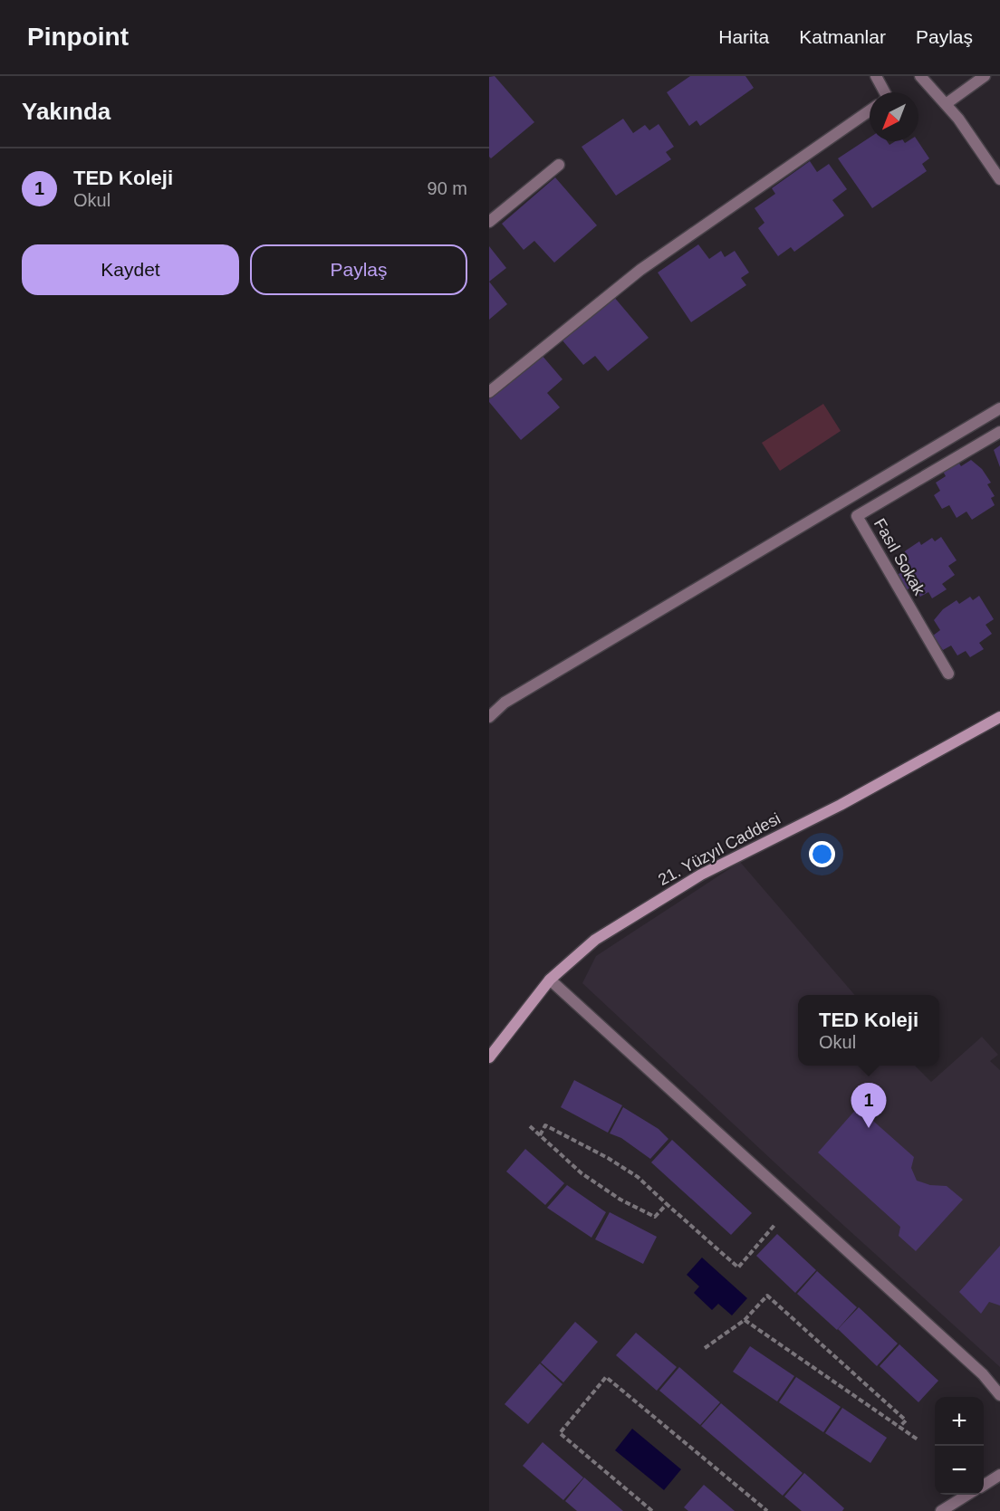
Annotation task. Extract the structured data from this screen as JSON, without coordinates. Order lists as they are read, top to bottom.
{
  "streets": {
    "street": ["Fasıl Sokak", "21. Yüzyıl Caddesi"]
  },
  "north": "bottom left",
  "page": {
    "header": "Pinpoint",
    "nav": ["Harita", "Katmanlar", "Paylaş"],
    "heading": "Yakında",
    "list": [
      {
        "mark": "1",
        "name": "TED Koleji",
        "note": "Okul",
        "value": "90 m"
      }
    ],
    "buttons": ["Kaydet", "Paylaş"],
    "popup": ["TED Koleji", "Okul"],
    "pins": "1",
    "map_buttons": ["+", "−"]
  }
}
